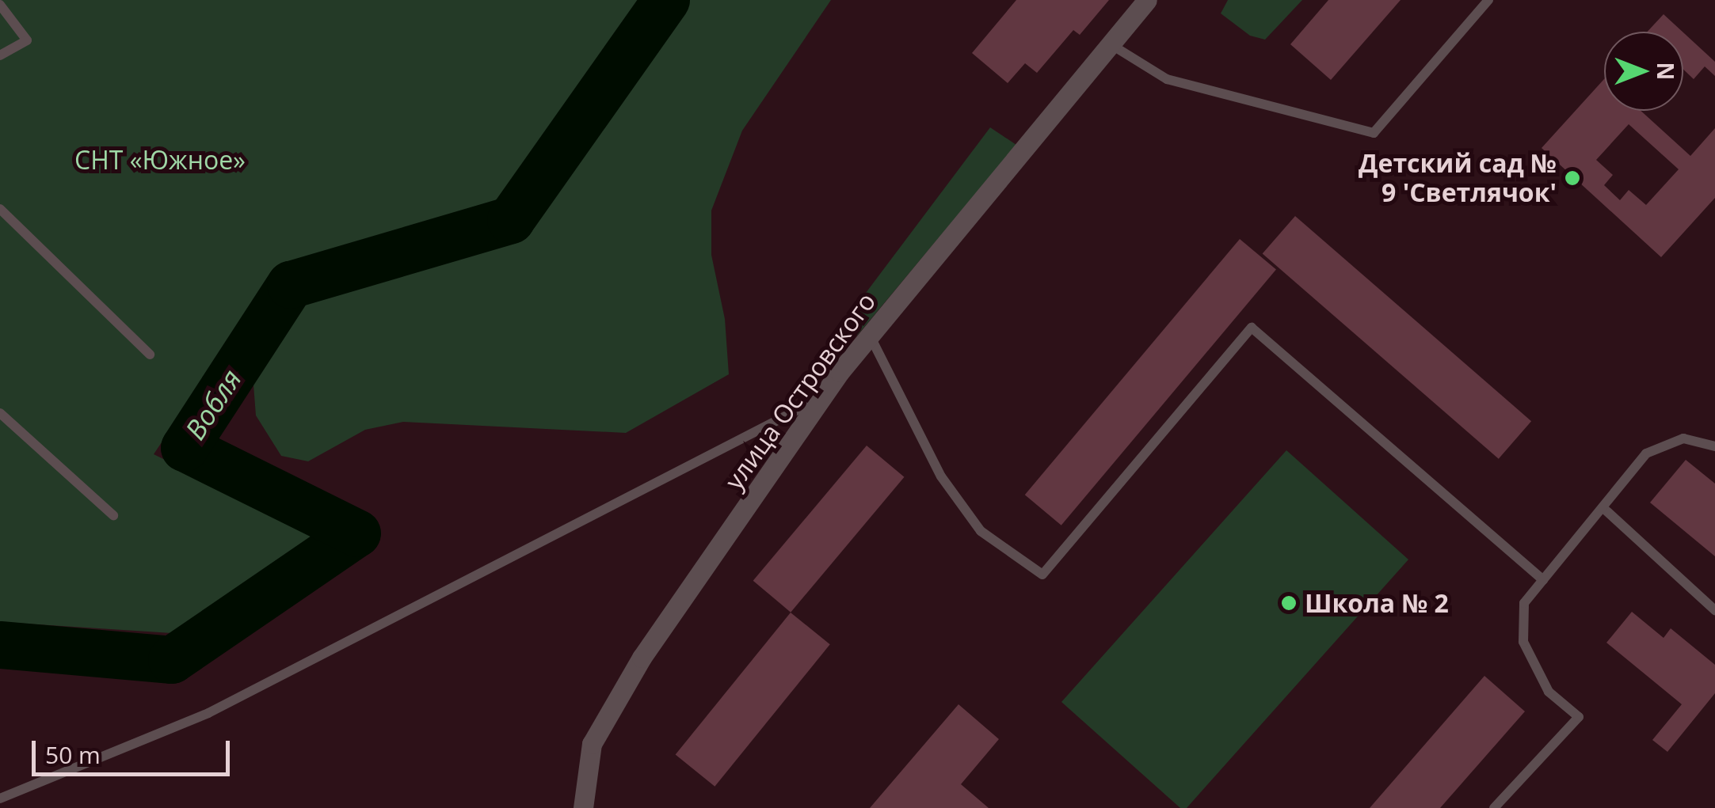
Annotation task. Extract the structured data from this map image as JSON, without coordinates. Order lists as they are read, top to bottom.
{
  "streets": {
    "street": ["улица Островского"]
  },
  "water": ["Вобля"],
  "parks": ["СНТ «Южное»"],
  "places": ["Детский сад № 9 'Светлячок'", "Школа № 2"],
  "scale_bar": "50 m",
  "north": "right"
}
